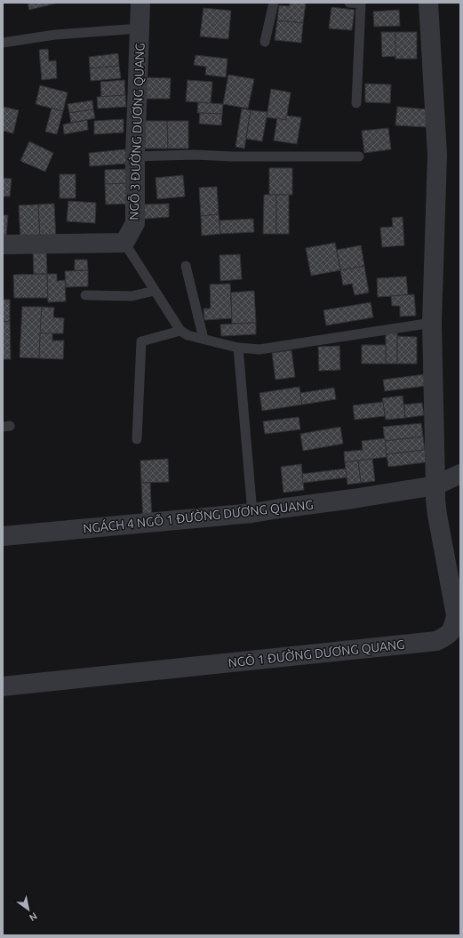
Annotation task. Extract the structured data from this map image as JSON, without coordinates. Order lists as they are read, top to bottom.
{
  "streets": {
    "street": ["NGÕ 3 ĐƯỜNG DƯƠNG QUANG", "NGÁCH 4 NGÕ 1 ĐƯỜNG DƯƠNG QUANG", "NGÕ 1 ĐƯỜNG DƯƠNG QUANG"]
  },
  "crossings": [
    ["NGÁCH 4 NGÕ 1 ĐƯỜNG DƯƠNG QUANG", "NGÕ 1 ĐƯỜNG DƯƠNG QUANG"]
  ],
  "north": "bottom right"
}
